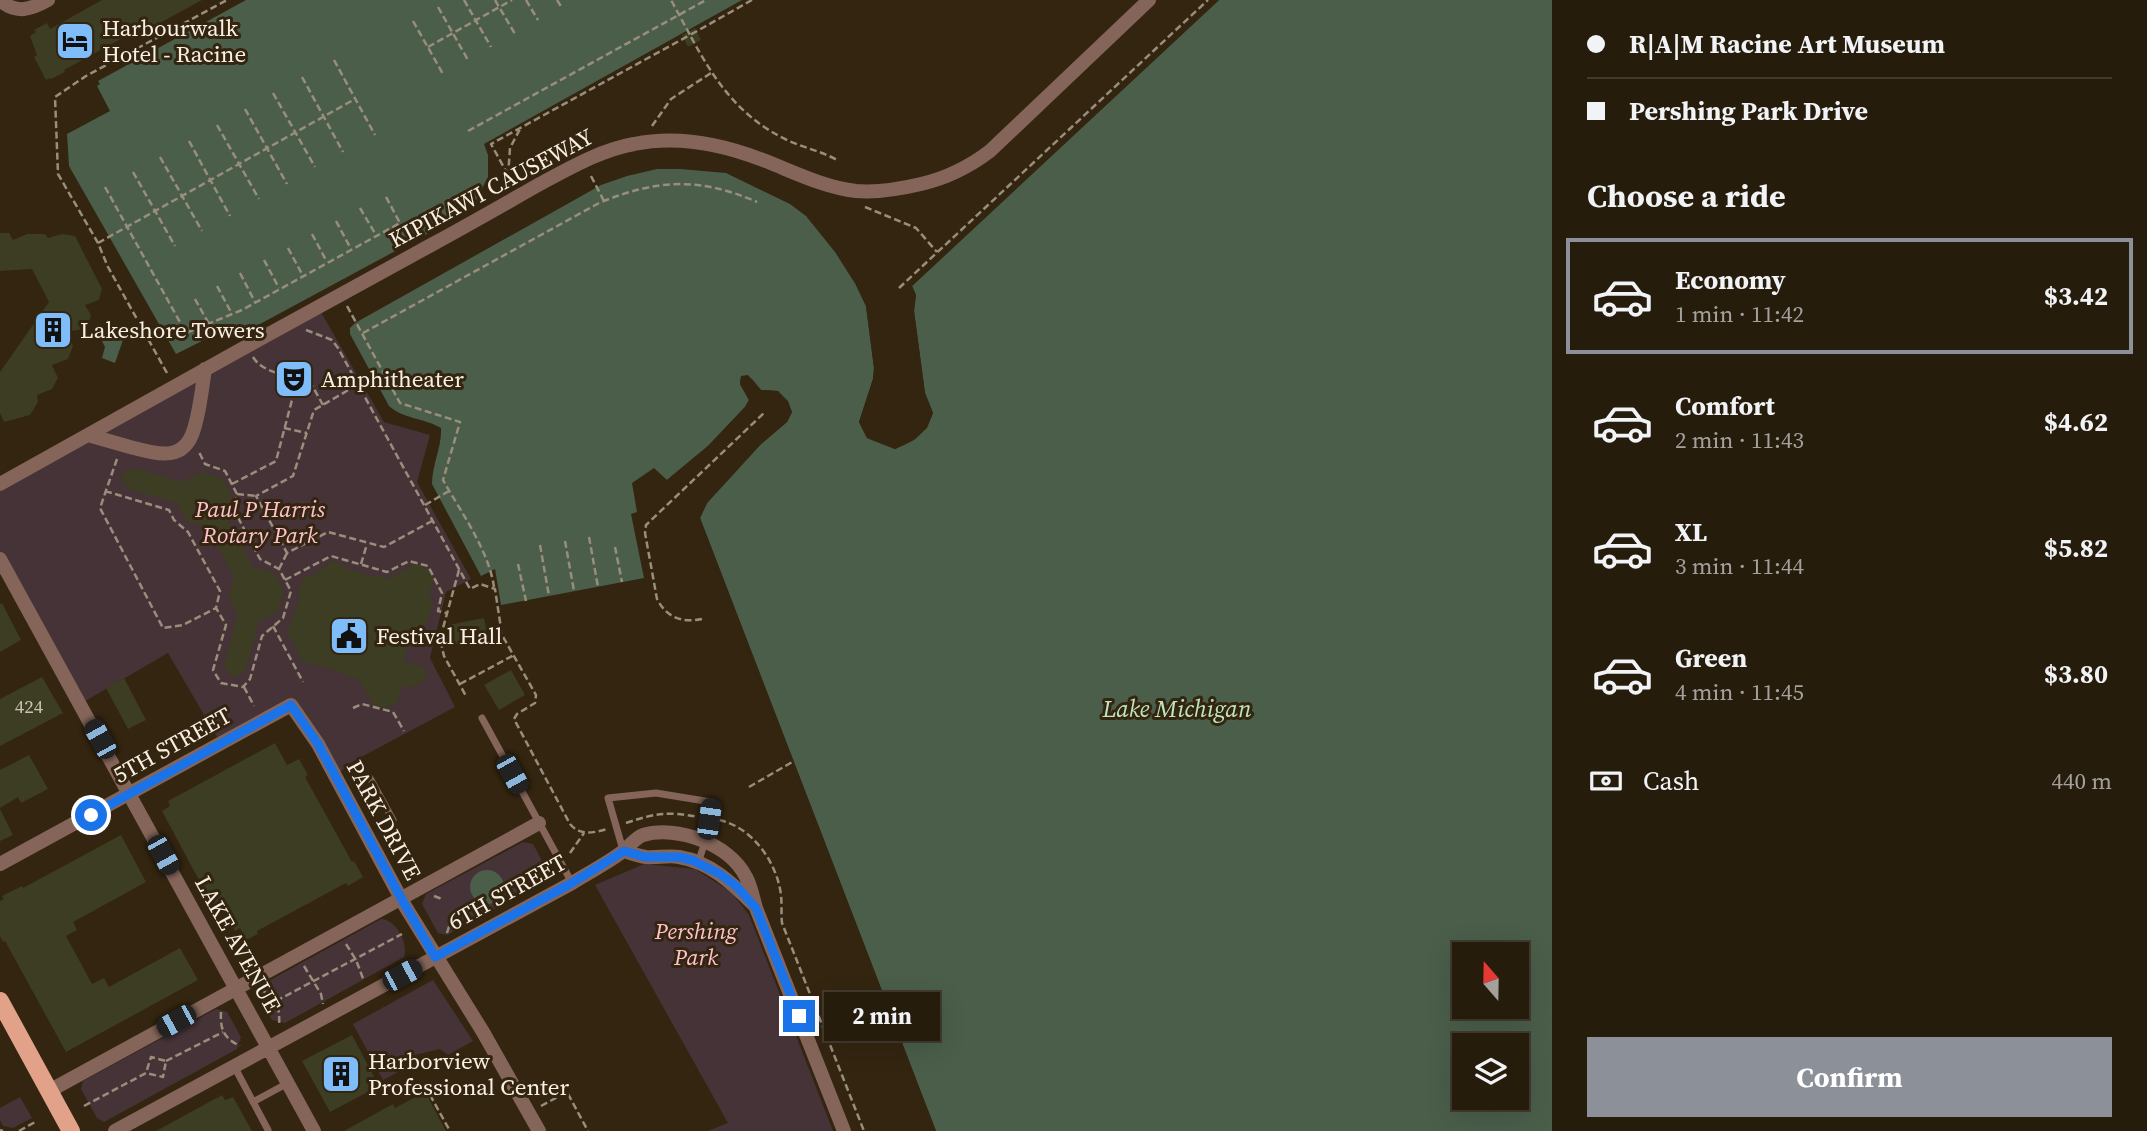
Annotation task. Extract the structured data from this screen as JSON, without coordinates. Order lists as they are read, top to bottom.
{
  "streets": {
    "street": [
      "KIPIKAWI CAUSEWAY",
      "5TH STREET",
      "PARK DRIVE",
      "6TH STREET",
      "LAKE AVENUE"
    ]
  },
  "crossings": [
    ["5TH STREET", "PARK DRIVE"],
    ["5TH STREET", "LAKE AVENUE"],
    ["PARK DRIVE", "6TH STREET"],
    ["6TH STREET", "LAKE AVENUE"]
  ],
  "water": ["Lake Michigan"],
  "parks": ["Paul P Harris Rotary Park", "Pershing Park"],
  "places": {
    "hotel": ["Harbourwalk Hotel - Racine"],
    "building": ["Lakeshore Towers", "Harborview Professional Center"],
    "theatre": ["Amphitheater"],
    "public building": ["Festival Hall"]
  },
  "house_numbers": ["424"],
  "north": "top",
  "page": {
    "banner": ["R|A|M Racine Art Museum", "Pershing Park Drive"],
    "heading": "Choose a ride",
    "list": [
      {
        "name": "Economy",
        "note": "1 min · 11:42",
        "value": "$3.42"
      },
      {
        "name": "Comfort",
        "note": "2 min · 11:43",
        "value": "$4.62"
      },
      {
        "name": "XL",
        "note": "3 min · 11:44",
        "value": "$5.82"
      },
      {
        "name": "Green",
        "note": "4 min · 11:45",
        "value": "$3.80"
      }
    ],
    "pay": ["Cash", "440 m"],
    "bubble": "2 min",
    "buttons": "Confirm"
  }
}
